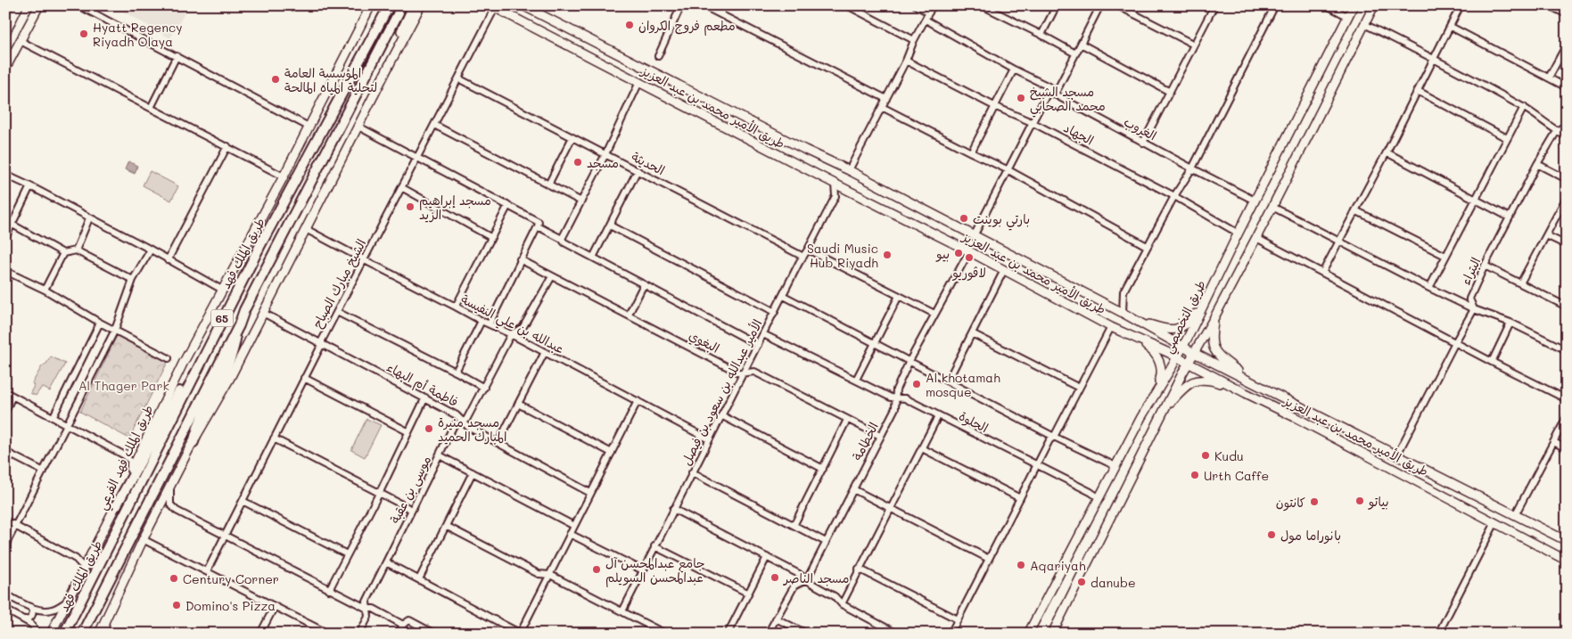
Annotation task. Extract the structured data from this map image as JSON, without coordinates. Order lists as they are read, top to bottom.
{
  "streets": {
    "highway": ["طريق الملك فهد", "65"],
    "main road": ["طريق الأمير محمد بن عبد العزيز", "طريق التخصصي", "طريق الملك فهد الفرعي"],
    "street": [
      "الغروب",
      "الجهاد",
      "الحديثة",
      "البتراء",
      "الشيخ مبارك الصباح",
      "عبدالله بن علي النفيسة",
      "البغوي",
      "فاطمة أم البهاء",
      "الأمير عبدالله بن سعود بن فيصل",
      "الحلوة",
      "الخطامة",
      "موسى بن عقبة"
    ]
  },
  "crossings": [
    ["طريق الأمير محمد بن عبد العزيز", "البتراء"],
    ["طريق الأمير محمد بن عبد العزيز", "الشيخ مبارك الصباح"],
    ["طريق الأمير محمد بن عبد العزيز", "طريق التخصصي"],
    ["طريق الأمير محمد بن عبد العزيز", "الأمير عبدالله بن سعود بن فيصل"],
    ["طريق الأمير محمد بن عبد العزيز", "الخطامة"],
    ["الغروب", "طريق التخصصي"],
    ["الجهاد", "طريق التخصصي"],
    ["الحديثة", "الشيخ مبارك الصباح"],
    ["الحديثة", "الأمير عبدالله بن سعود بن فيصل"],
    ["الشيخ مبارك الصباح", "عبدالله بن علي النفيسة"],
    ["الشيخ مبارك الصباح", "فاطمة أم البهاء"],
    ["طريق التخصصي", "الحلوة"],
    ["عبدالله بن علي النفيسة", "الأمير عبدالله بن سعود بن فيصل"],
    ["عبدالله بن علي النفيسة", "موسى بن عقبة"],
    ["البغوي", "الأمير عبدالله بن سعود بن فيصل"],
    ["البغوي", "الخطامة"],
    ["البغوي", "موسى بن عقبة"],
    ["فاطمة أم البهاء", "موسى بن عقبة"],
    ["الأمير عبدالله بن سعود بن فيصل", "الحلوة"],
    ["الحلوة", "الخطامة"]
  ],
  "parks": ["Al Thager Park"],
  "places": [
    "مطعم فروج الكروان",
    "Hyatt Regency Riyadh Olaya",
    "المؤسسة العامة لتحلية المياه المالحة",
    "مسجد الشيخ محمد الصحابي",
    "مسجد",
    "مسجد إبراهيم الزيد",
    "بارتي بوينت",
    "بيو",
    "Saudi Music Hub Riyadh",
    "لاڤوريو",
    "Al khotamah mosque",
    "مسجد منيرة المبارك الحميد",
    "Kudu",
    "Urth Caffe",
    "بياتو",
    "كانتون",
    "بانوراما مول",
    "Aqariyah",
    "جامع عبدالمحسن آل عبدالمحسن السويلم",
    "مسجد الناصر",
    "Century Corner",
    "danube",
    "Domino's Pizza"
  ]
}
